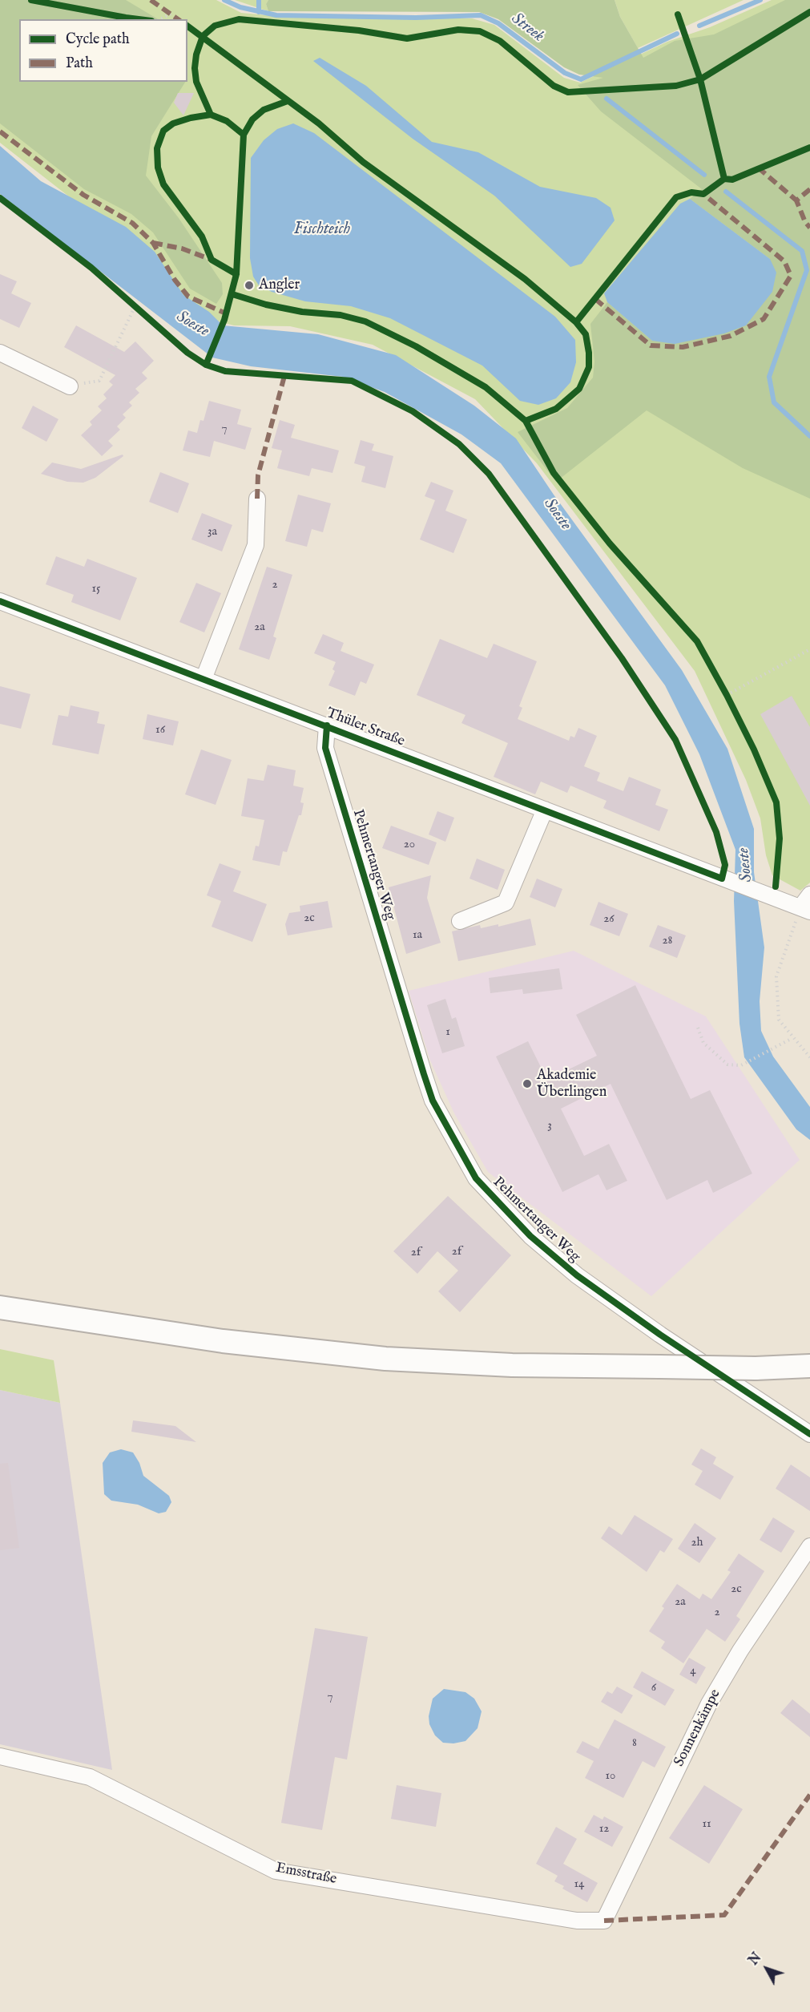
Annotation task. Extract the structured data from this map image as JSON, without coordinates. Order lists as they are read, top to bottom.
{
  "streets": {
    "street": [
      "Thüler Straße",
      "Pehmertanger Weg",
      "Sonnenkämpe",
      "Emsstraße"
    ]
  },
  "crossings": [
    ["Thüler Straße", "Pehmertanger Weg"],
    ["Sonnenkämpe", "Emsstraße"]
  ],
  "water": ["Streek", "Fischteich", "Soeste"],
  "places": ["Angler", "Akademie Überlingen"],
  "house_numbers": [
    "7",
    "3a",
    "2",
    "15",
    "2a",
    "16",
    "20",
    "2c",
    "26",
    "1a",
    "28",
    "1",
    "3",
    "2f",
    "2f",
    "2h",
    "2c",
    "2a",
    "2",
    "4",
    "6",
    "7",
    "8",
    "10",
    "11",
    "12",
    "14"
  ],
  "legend": ["Cycle path", "Path"],
  "north": "top left"
}
